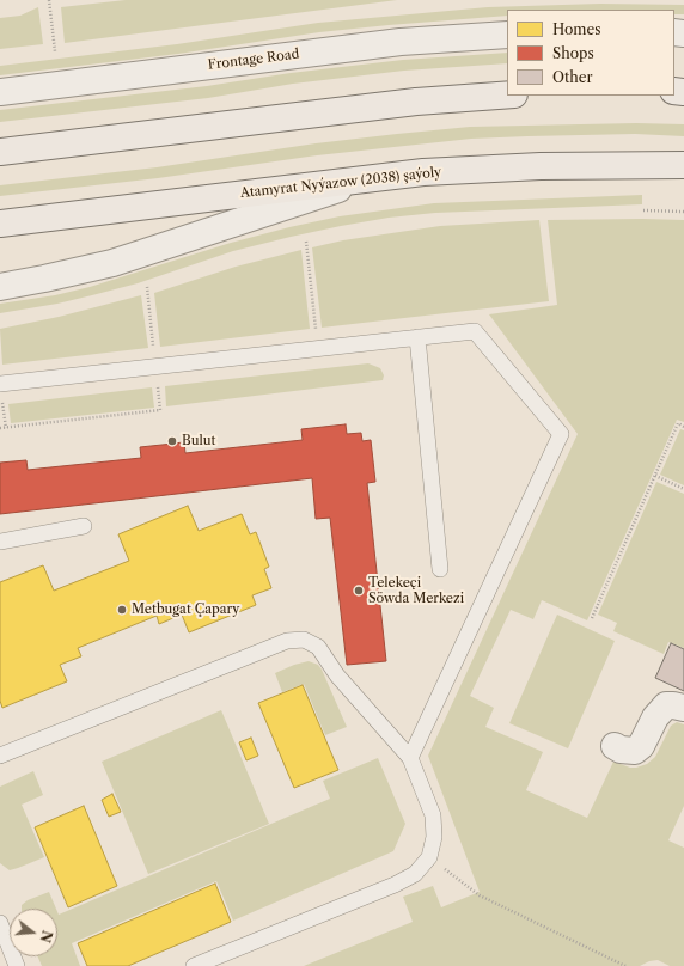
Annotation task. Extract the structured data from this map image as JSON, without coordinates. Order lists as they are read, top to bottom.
{
  "streets": {
    "main road": ["Atamyrat Nyýazow (2038) şaýoly"],
    "street": ["Frontage Road"]
  },
  "places": ["Bulut", "Telekeçi Söwda Merkezi", "Metbugat Çapary"],
  "legend": ["Homes", "Shops", "Other"],
  "north": "right"
}
